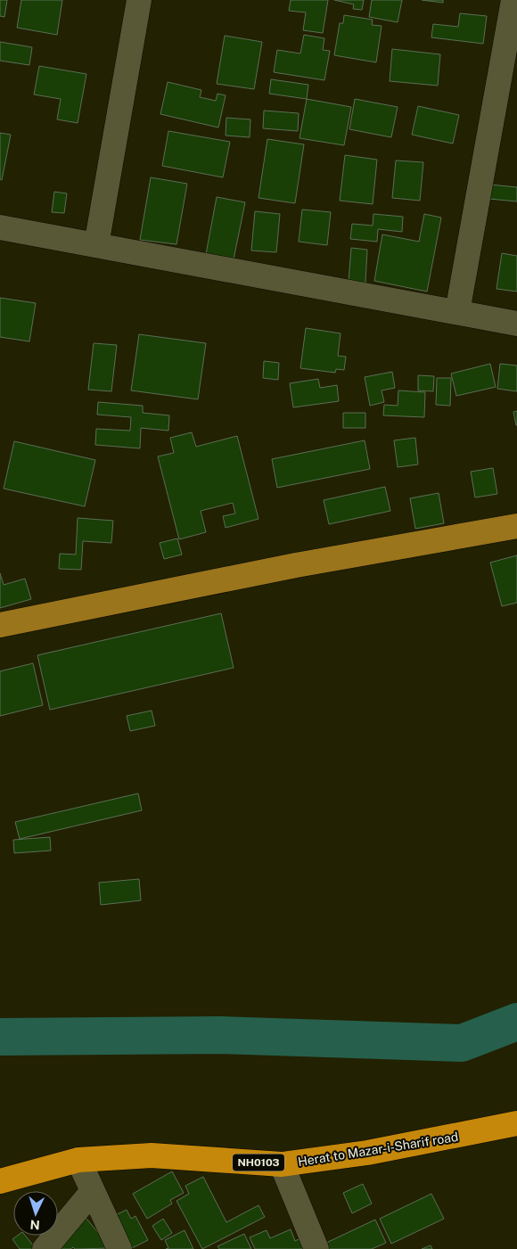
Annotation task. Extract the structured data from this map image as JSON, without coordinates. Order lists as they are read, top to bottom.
{
  "streets": {
    "highway": ["Herat to Mazar-i-Sharif road", "NH0103"]
  },
  "north": "bottom"
}
